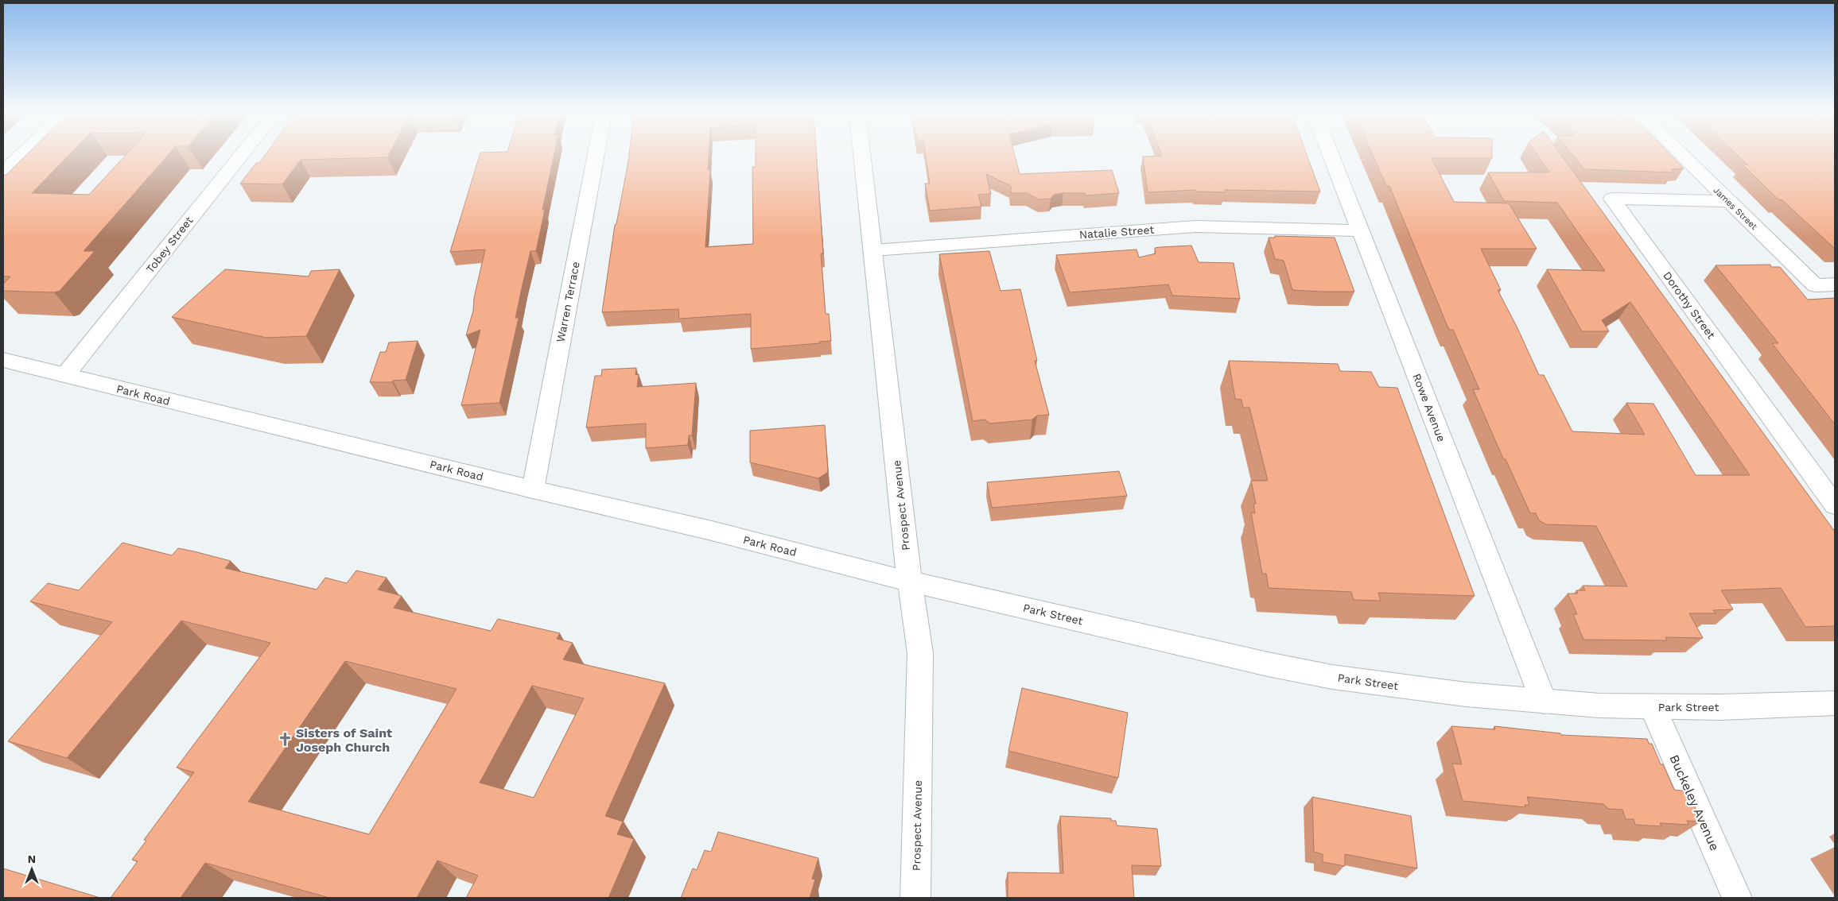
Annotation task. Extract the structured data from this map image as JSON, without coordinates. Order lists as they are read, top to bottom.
{
  "streets": {
    "street": [
      "James Street",
      "Natalie Street",
      "Tobey Street",
      "Warren Terrace",
      "Dorothy Street",
      "Park Road",
      "Rowe Avenue",
      "Prospect Avenue",
      "Park Street",
      "Buckeley Avenue"
    ]
  },
  "crossings": [
    ["James Street", "Dorothy Street"],
    ["Natalie Street", "Rowe Avenue"],
    ["Natalie Street", "Prospect Avenue"],
    ["Tobey Street", "Park Road"],
    ["Warren Terrace", "Park Road"],
    ["Park Road", "Prospect Avenue"],
    ["Park Road", "Park Street"],
    ["Rowe Avenue", "Park Street"],
    ["Prospect Avenue", "Park Street"],
    ["Park Street", "Buckeley Avenue"]
  ],
  "places": {
    "church": ["Sisters of Saint Joseph Church"]
  },
  "north": "top"
}
